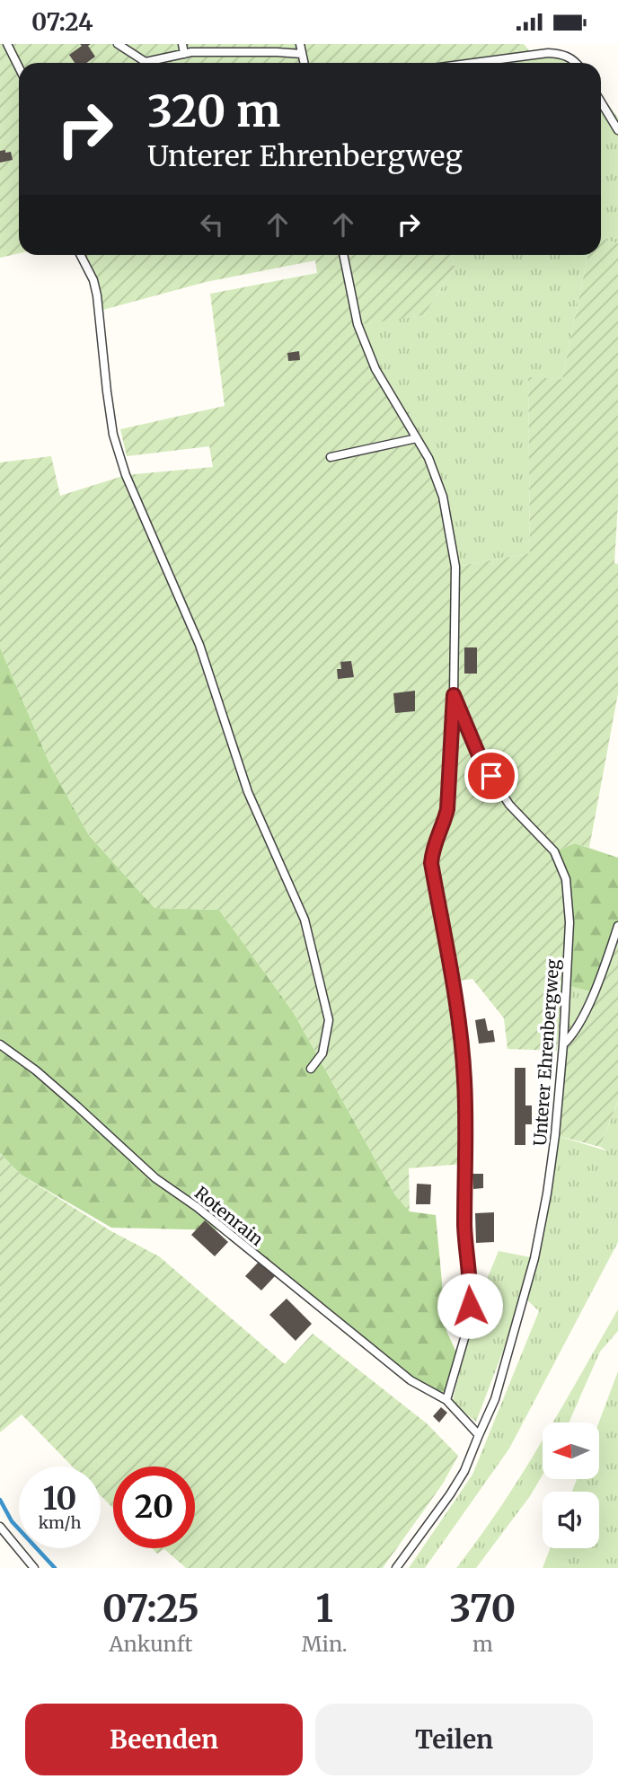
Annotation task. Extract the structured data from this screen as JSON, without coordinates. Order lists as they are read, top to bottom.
{
  "streets": {
    "lane": ["Unterer Ehrenbergweg", "Rotenrain"]
  },
  "crossings": [
    ["Unterer Ehrenbergweg", "Rotenrain"]
  ],
  "north": "left",
  "page": {
    "status": "07:24",
    "turn": ["320 m", "Unterer Ehrenbergweg"],
    "speed": "10 km/h",
    "limit": "20",
    "eta": [
      "07:25",
      "Ankunft",
      "1",
      "Min.",
      "370",
      "m"
    ],
    "buttons": ["Beenden", "Teilen"]
  }
}
